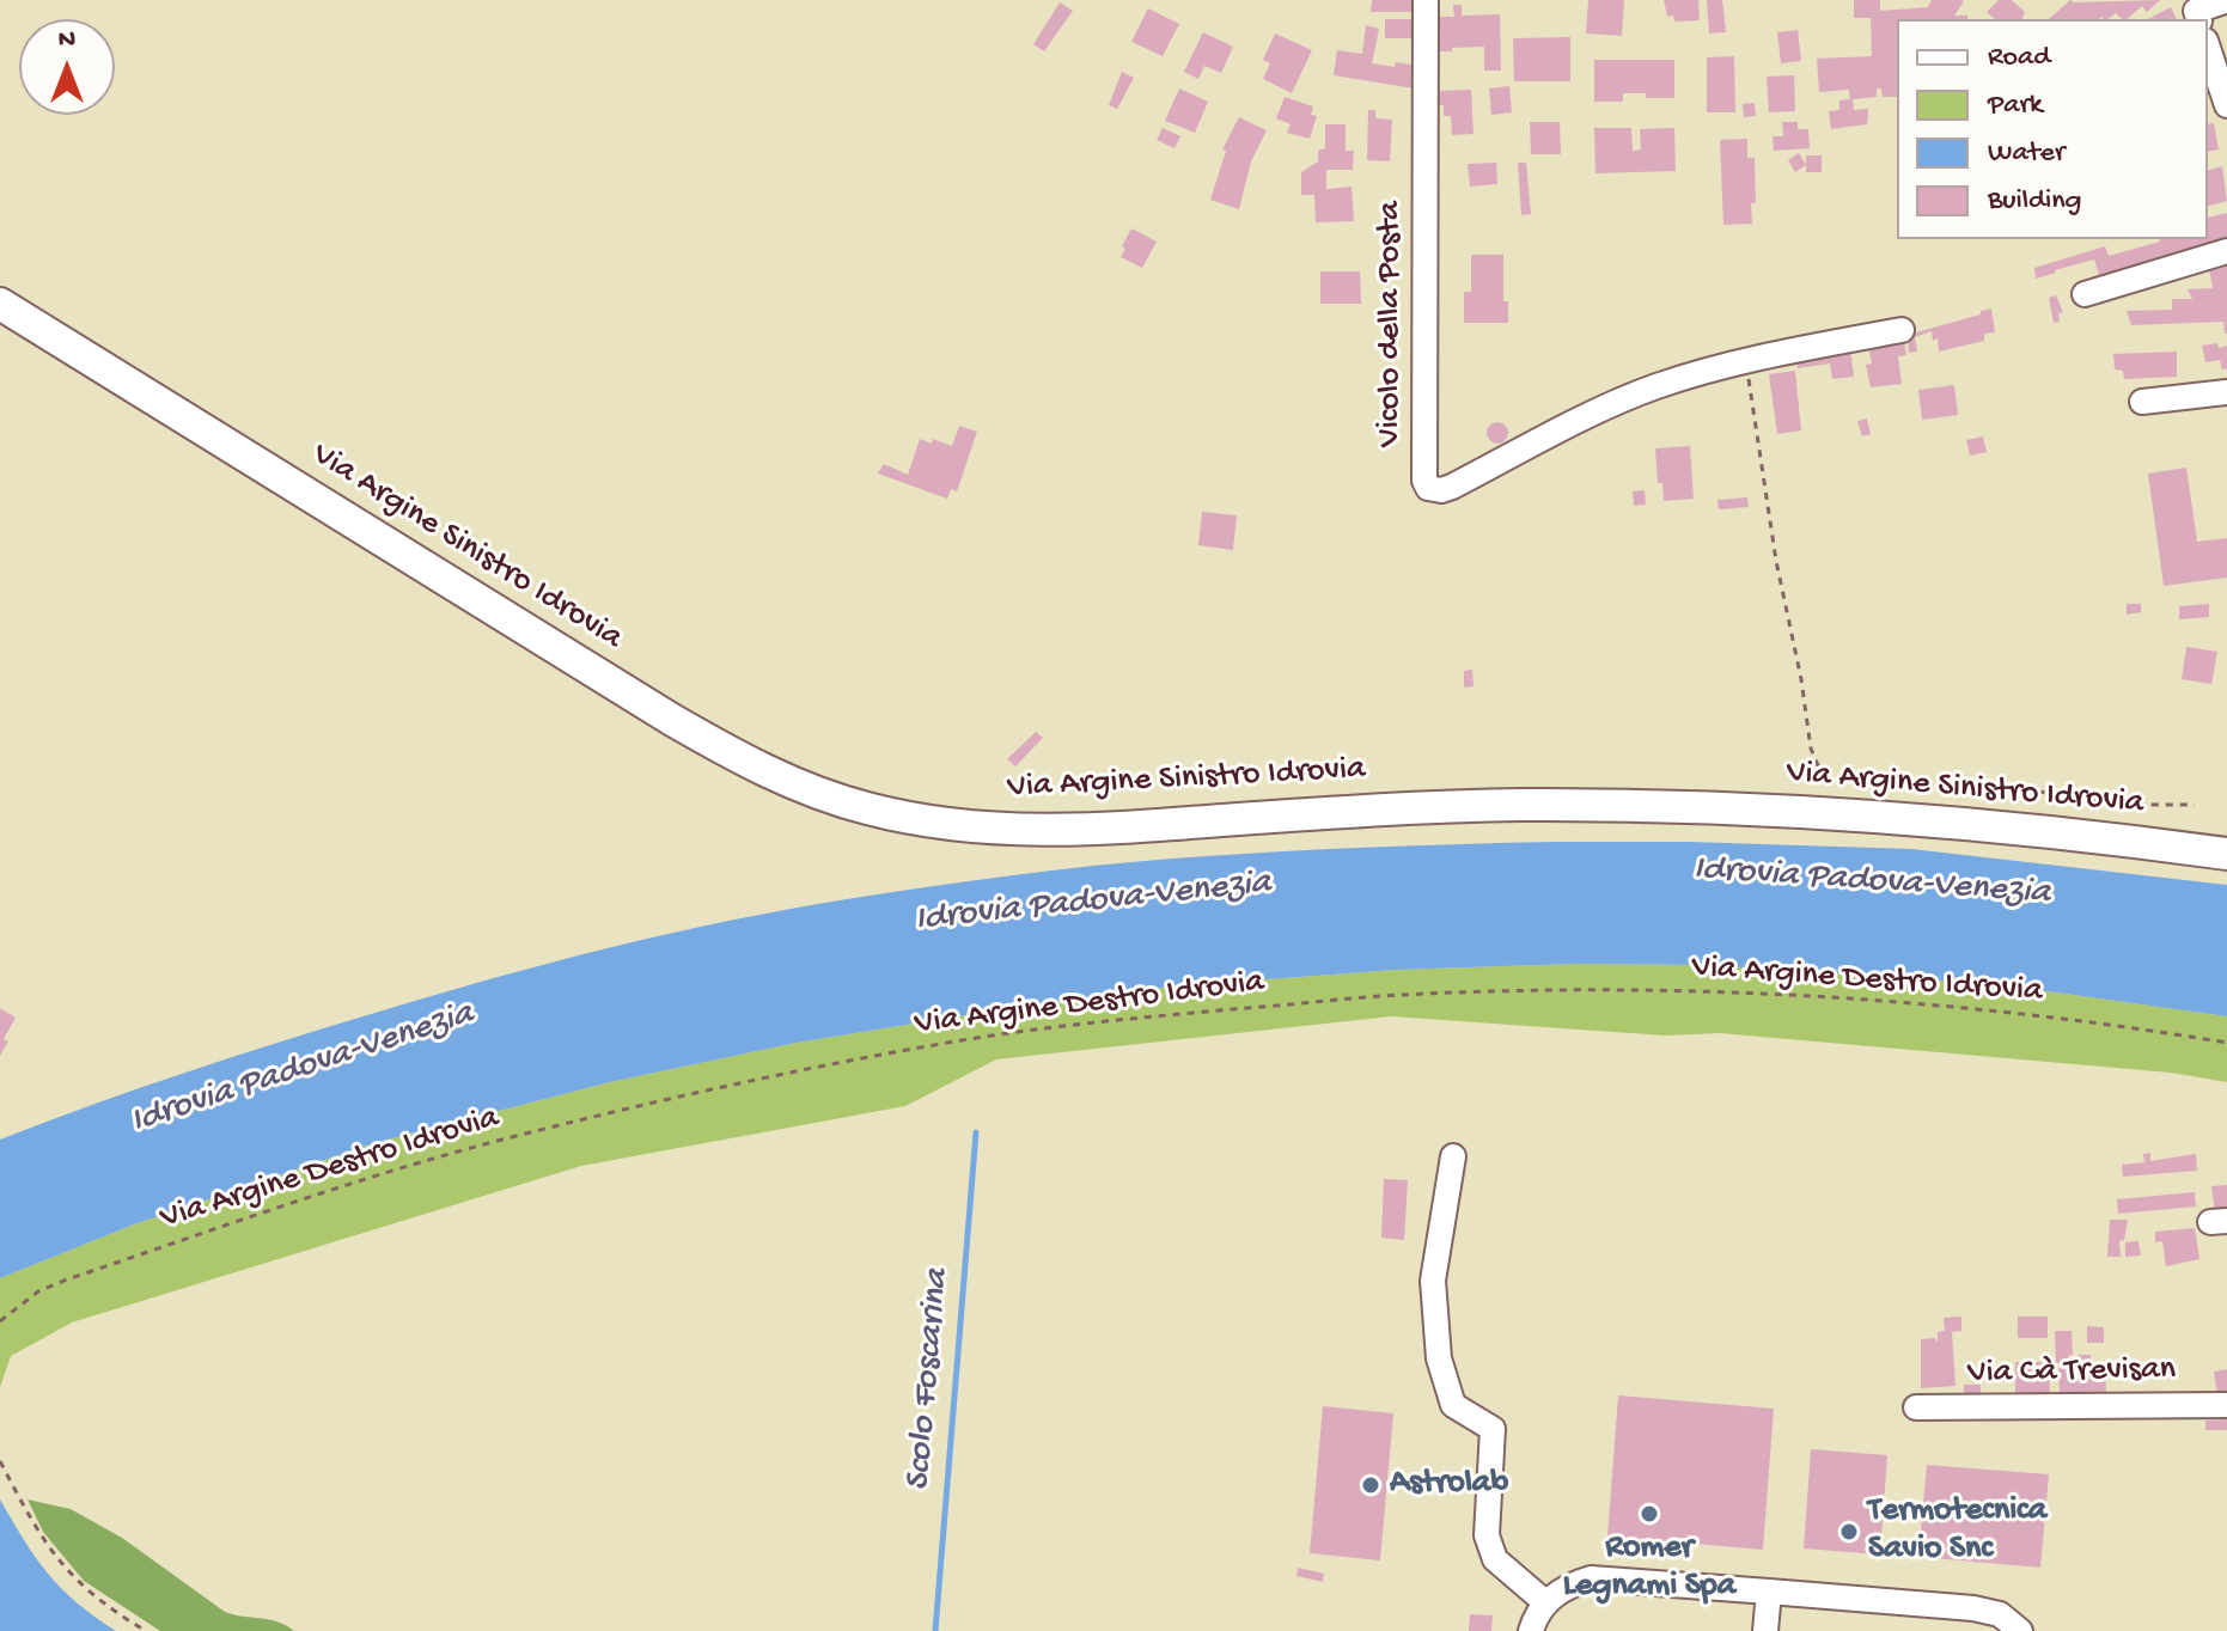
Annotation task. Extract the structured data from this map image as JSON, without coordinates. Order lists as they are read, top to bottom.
{
  "streets": {
    "main road": ["Via Argine Sinistro Idrovia"],
    "street": ["Vicolo della Posta", "Via Cà Trevisan"],
    "path": ["Via Argine Destro Idrovia"]
  },
  "water": ["Idrovia Padova-Venezia", "Scolo Foscarina"],
  "places": ["Astrolab", "Romer Legnami Spa", "Termotecnica Savio Snc"],
  "legend": [
    "Road",
    "Park",
    "Water",
    "Building"
  ],
  "north": "top"
}
